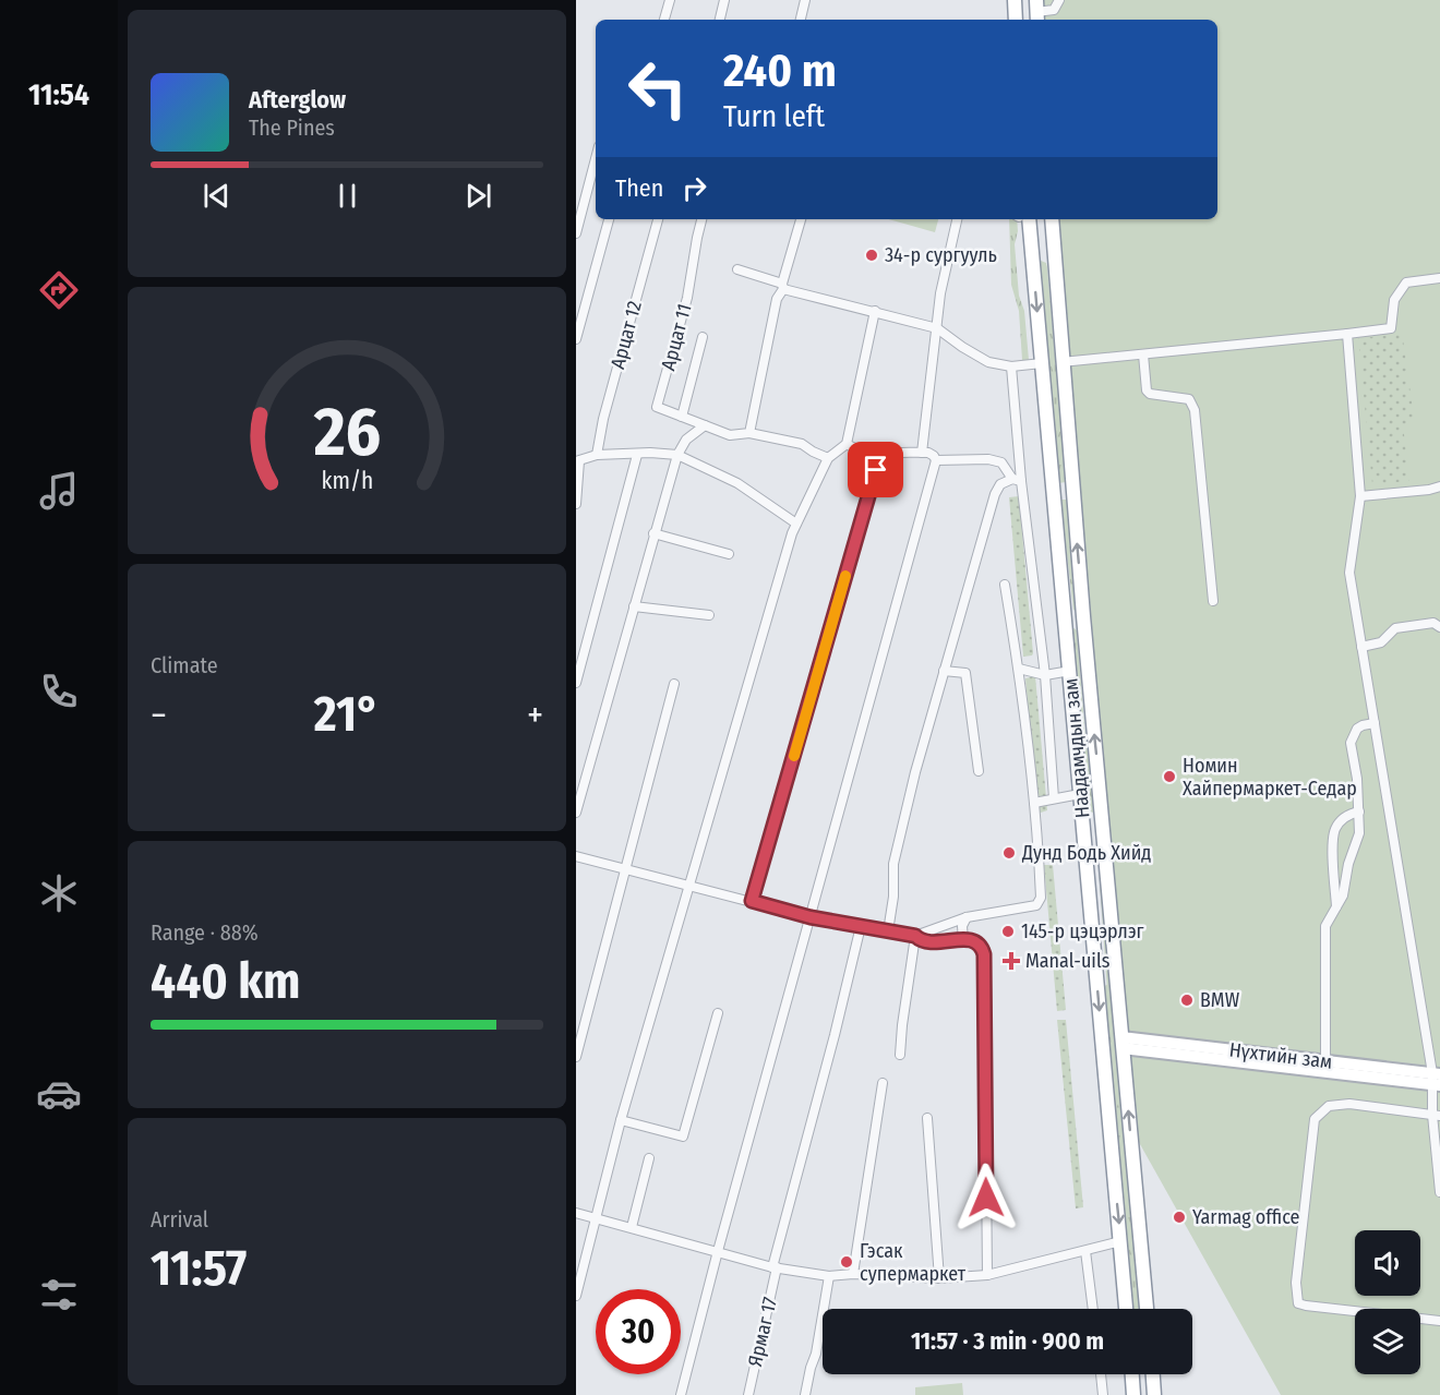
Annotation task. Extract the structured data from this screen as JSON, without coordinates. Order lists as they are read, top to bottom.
{
  "streets": {
    "highway": ["Наадамчдын зам"],
    "main road": ["Нүхтийн зам"],
    "street": ["Арцат 12", "Арцат 11", "Ярмаг 17"]
  },
  "crossings": [
    ["Наадамчдын зам", "Нүхтийн зам"]
  ],
  "places": {
    "other": [
      "34-р сургууль",
      "Номин Хайпермаркет-Седар",
      "Дунд Бодь Хийд",
      "145-р цэцэрлэг",
      "BMW",
      "Yarmag office",
      "Гэсак супермаркет"
    ],
    "health": ["Manal-uils"]
  },
  "page": {
    "tabs": "11:54",
    "turn": ["240 m", "Turn left"],
    "song": ["Afterglow", "The Pines"],
    "then": "Then",
    "tile": [
      "Climate",
      ["Range · 88%", "440 km"],
      ["Arrival", "11:57"]
    ],
    "heat": ["−", "21°", "+"],
    "limit": "30",
    "trip": "11:57 · 3 min · 900 m",
    "gauge": ["26", "km/h"]
  }
}
